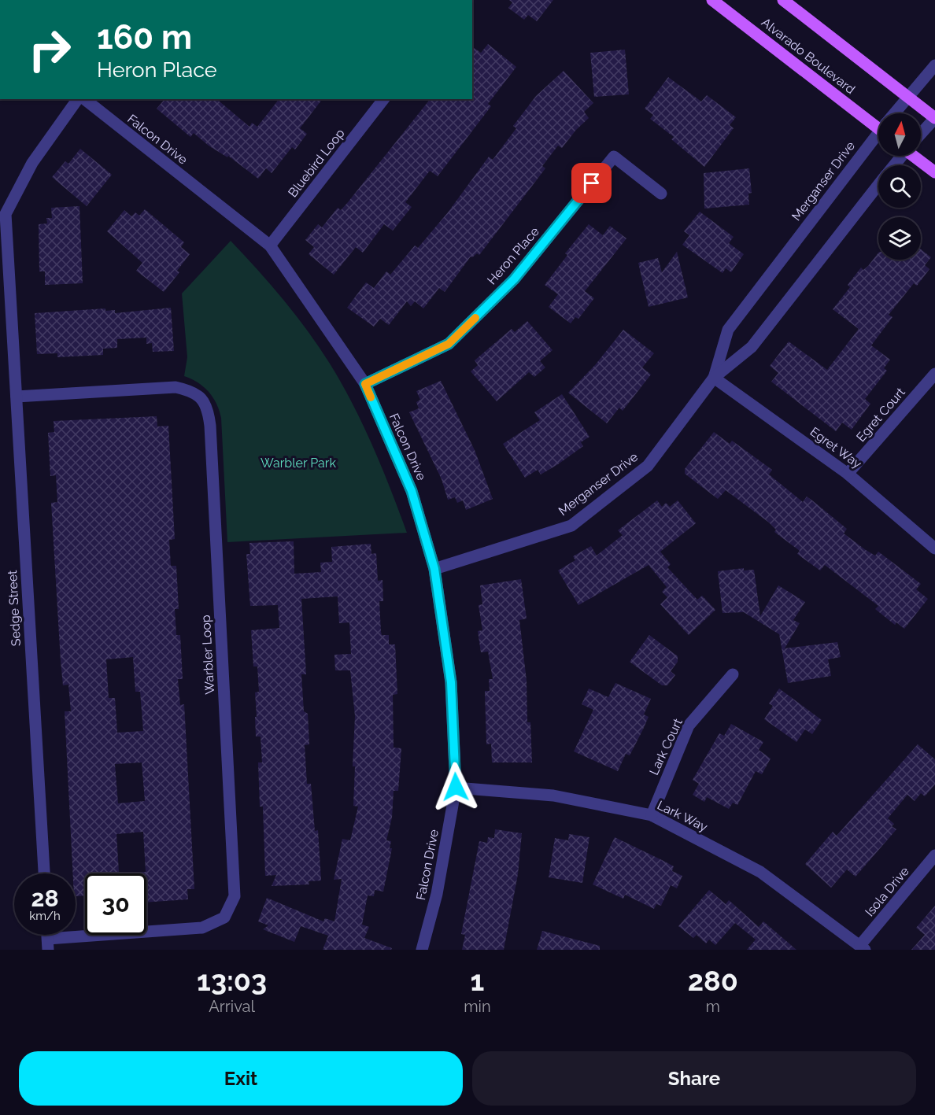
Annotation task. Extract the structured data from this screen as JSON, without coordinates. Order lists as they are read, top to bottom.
{
  "streets": {
    "main road": ["Alvarado Boulevard"],
    "street": [
      "Falcon Drive",
      "Bluebird Loop",
      "Merganser Drive",
      "Heron Place",
      "Egret Court",
      "Egret Way",
      "Sedge Street",
      "Warbler Loop",
      "Lark Court",
      "Lark Way",
      "Isola Drive"
    ]
  },
  "crossings": [
    ["Falcon Drive", "Bluebird Loop"],
    ["Falcon Drive", "Merganser Drive"],
    ["Falcon Drive", "Heron Place"],
    ["Falcon Drive", "Lark Way"],
    ["Merganser Drive", "Egret Way"],
    ["Egret Court", "Egret Way"],
    ["Sedge Street", "Warbler Loop"],
    ["Lark Court", "Lark Way"],
    ["Lark Way", "Isola Drive"]
  ],
  "parks": ["Warbler Park"],
  "north": "top",
  "page": {
    "turn": ["160 m", "Heron Place"],
    "speed": "28 km/h",
    "limit": "30",
    "eta": [
      "13:03",
      "Arrival",
      "1",
      "min",
      "280",
      "m"
    ],
    "buttons": ["Exit", "Share"]
  }
}
